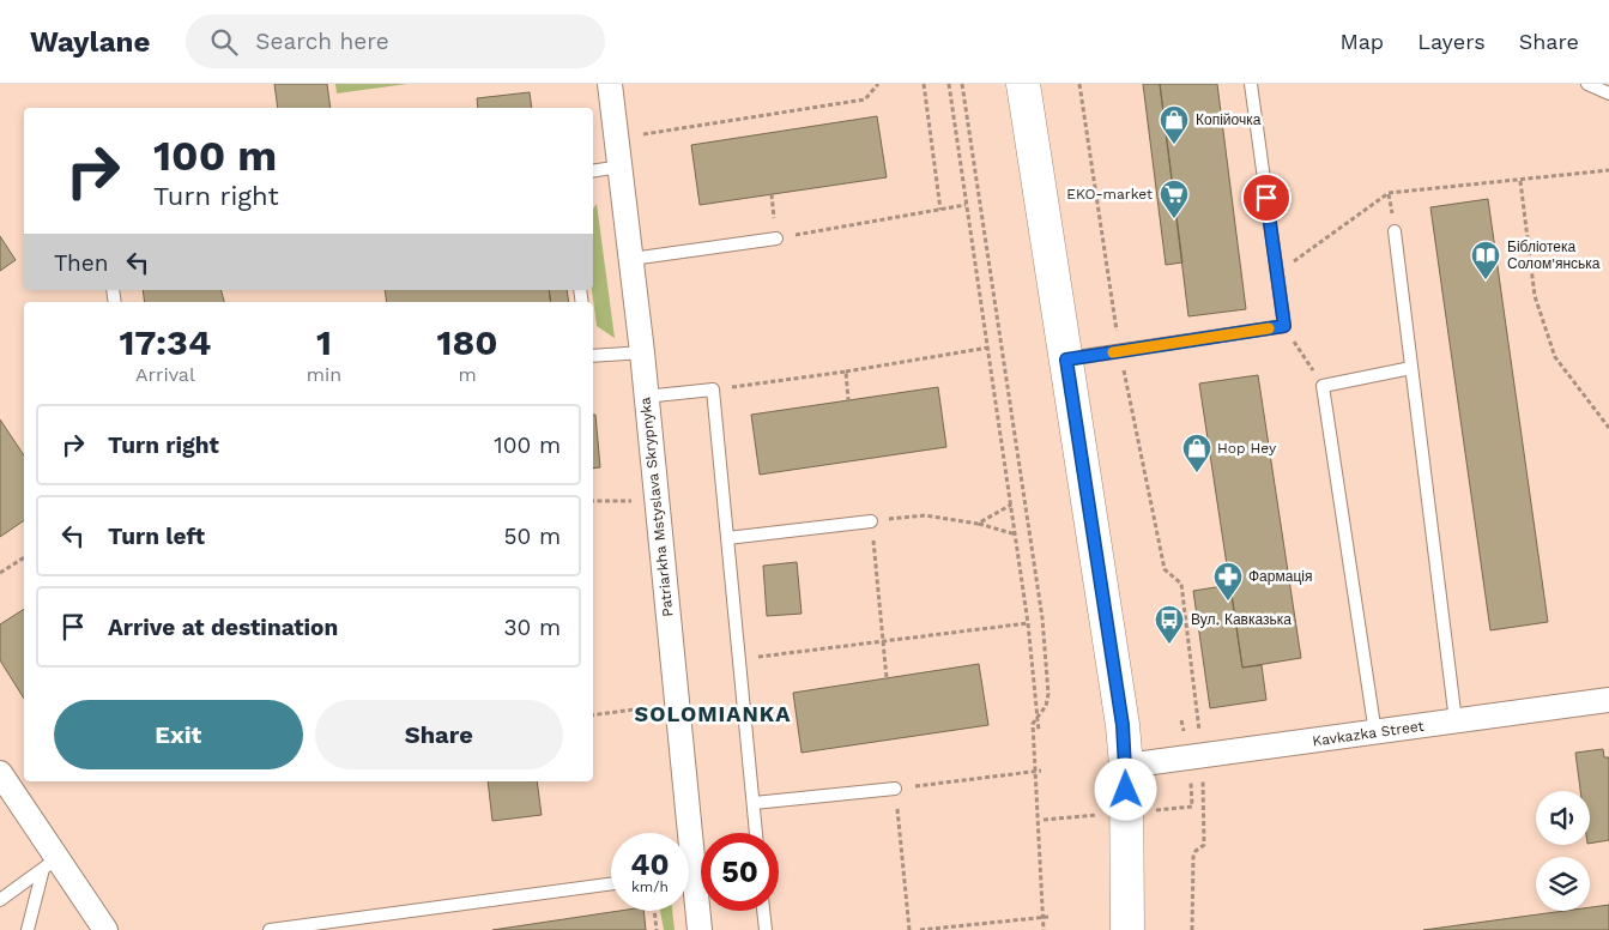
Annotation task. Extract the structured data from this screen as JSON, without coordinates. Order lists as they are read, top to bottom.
{
  "streets": {
    "street": ["Patriarkha Mstyslava Skrypnyka", "Kavkazka Street"]
  },
  "districts": ["SOLOMIANKA"],
  "places": {
    "shop": ["Копійочка", "Hop Hey"],
    "supermarket": ["EKO-market"],
    "library": ["Бібліотека Солом'янська"],
    "pharmacy": ["Фармація"],
    "bus stop": ["Вул. Кавказька"]
  },
  "page": {
    "header": "Waylane",
    "search": "Search here",
    "nav": ["Map", "Layers", "Share"],
    "turn": ["100 m", "Turn right"],
    "then": "Then",
    "eta": [
      "17:34",
      "Arrival",
      "1",
      "min",
      "180",
      "m"
    ],
    "list": [
      {
        "name": "Turn right",
        "value": "100 m"
      },
      {
        "name": "Turn left",
        "value": "50 m"
      },
      {
        "name": "Arrive at destination",
        "value": "30 m"
      }
    ],
    "buttons": ["Exit", "Share"],
    "speed": "40 km/h",
    "limit": "50"
  }
}
